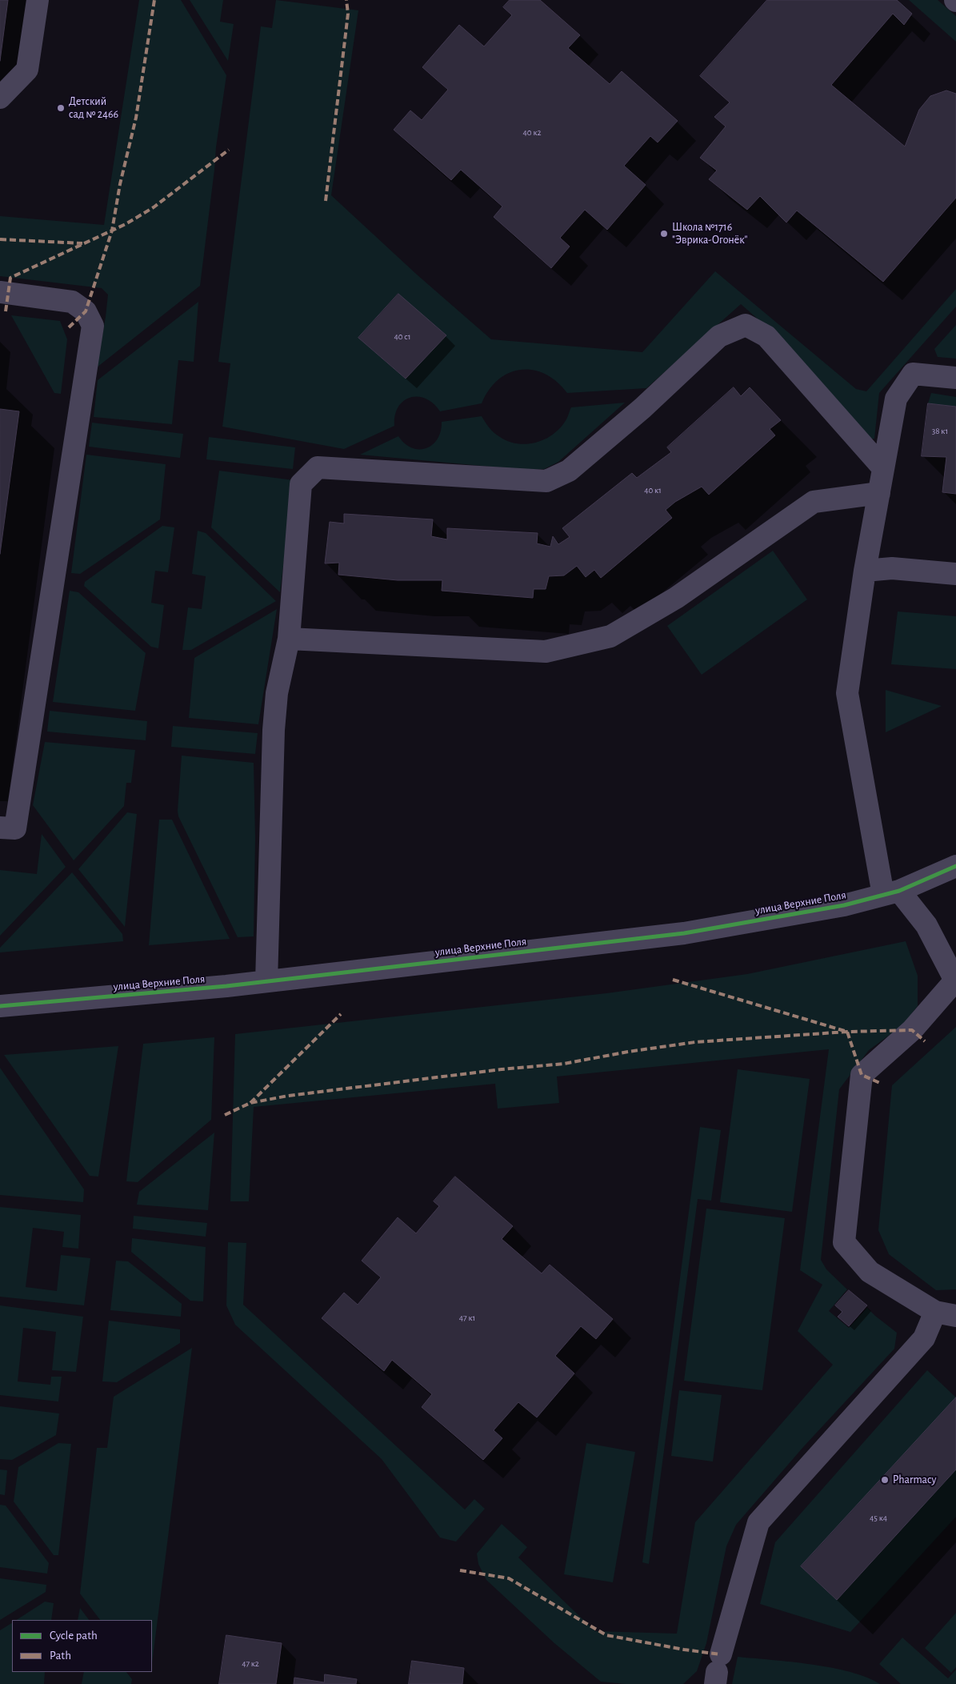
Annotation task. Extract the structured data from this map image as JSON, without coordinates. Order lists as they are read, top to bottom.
{
  "streets": {
    "street": ["улица Верхние Поля"]
  },
  "places": ["Детский сад № 2466", "Школа №1716 \"Эврика-Огонёк\"", "Pharmacy"],
  "house_numbers": [
    "40 к2",
    "40 с1",
    "38 к1",
    "40 к1",
    "47 к1",
    "45 к4",
    "47 к2"
  ],
  "legend": ["Cycle path", "Path"]
}
